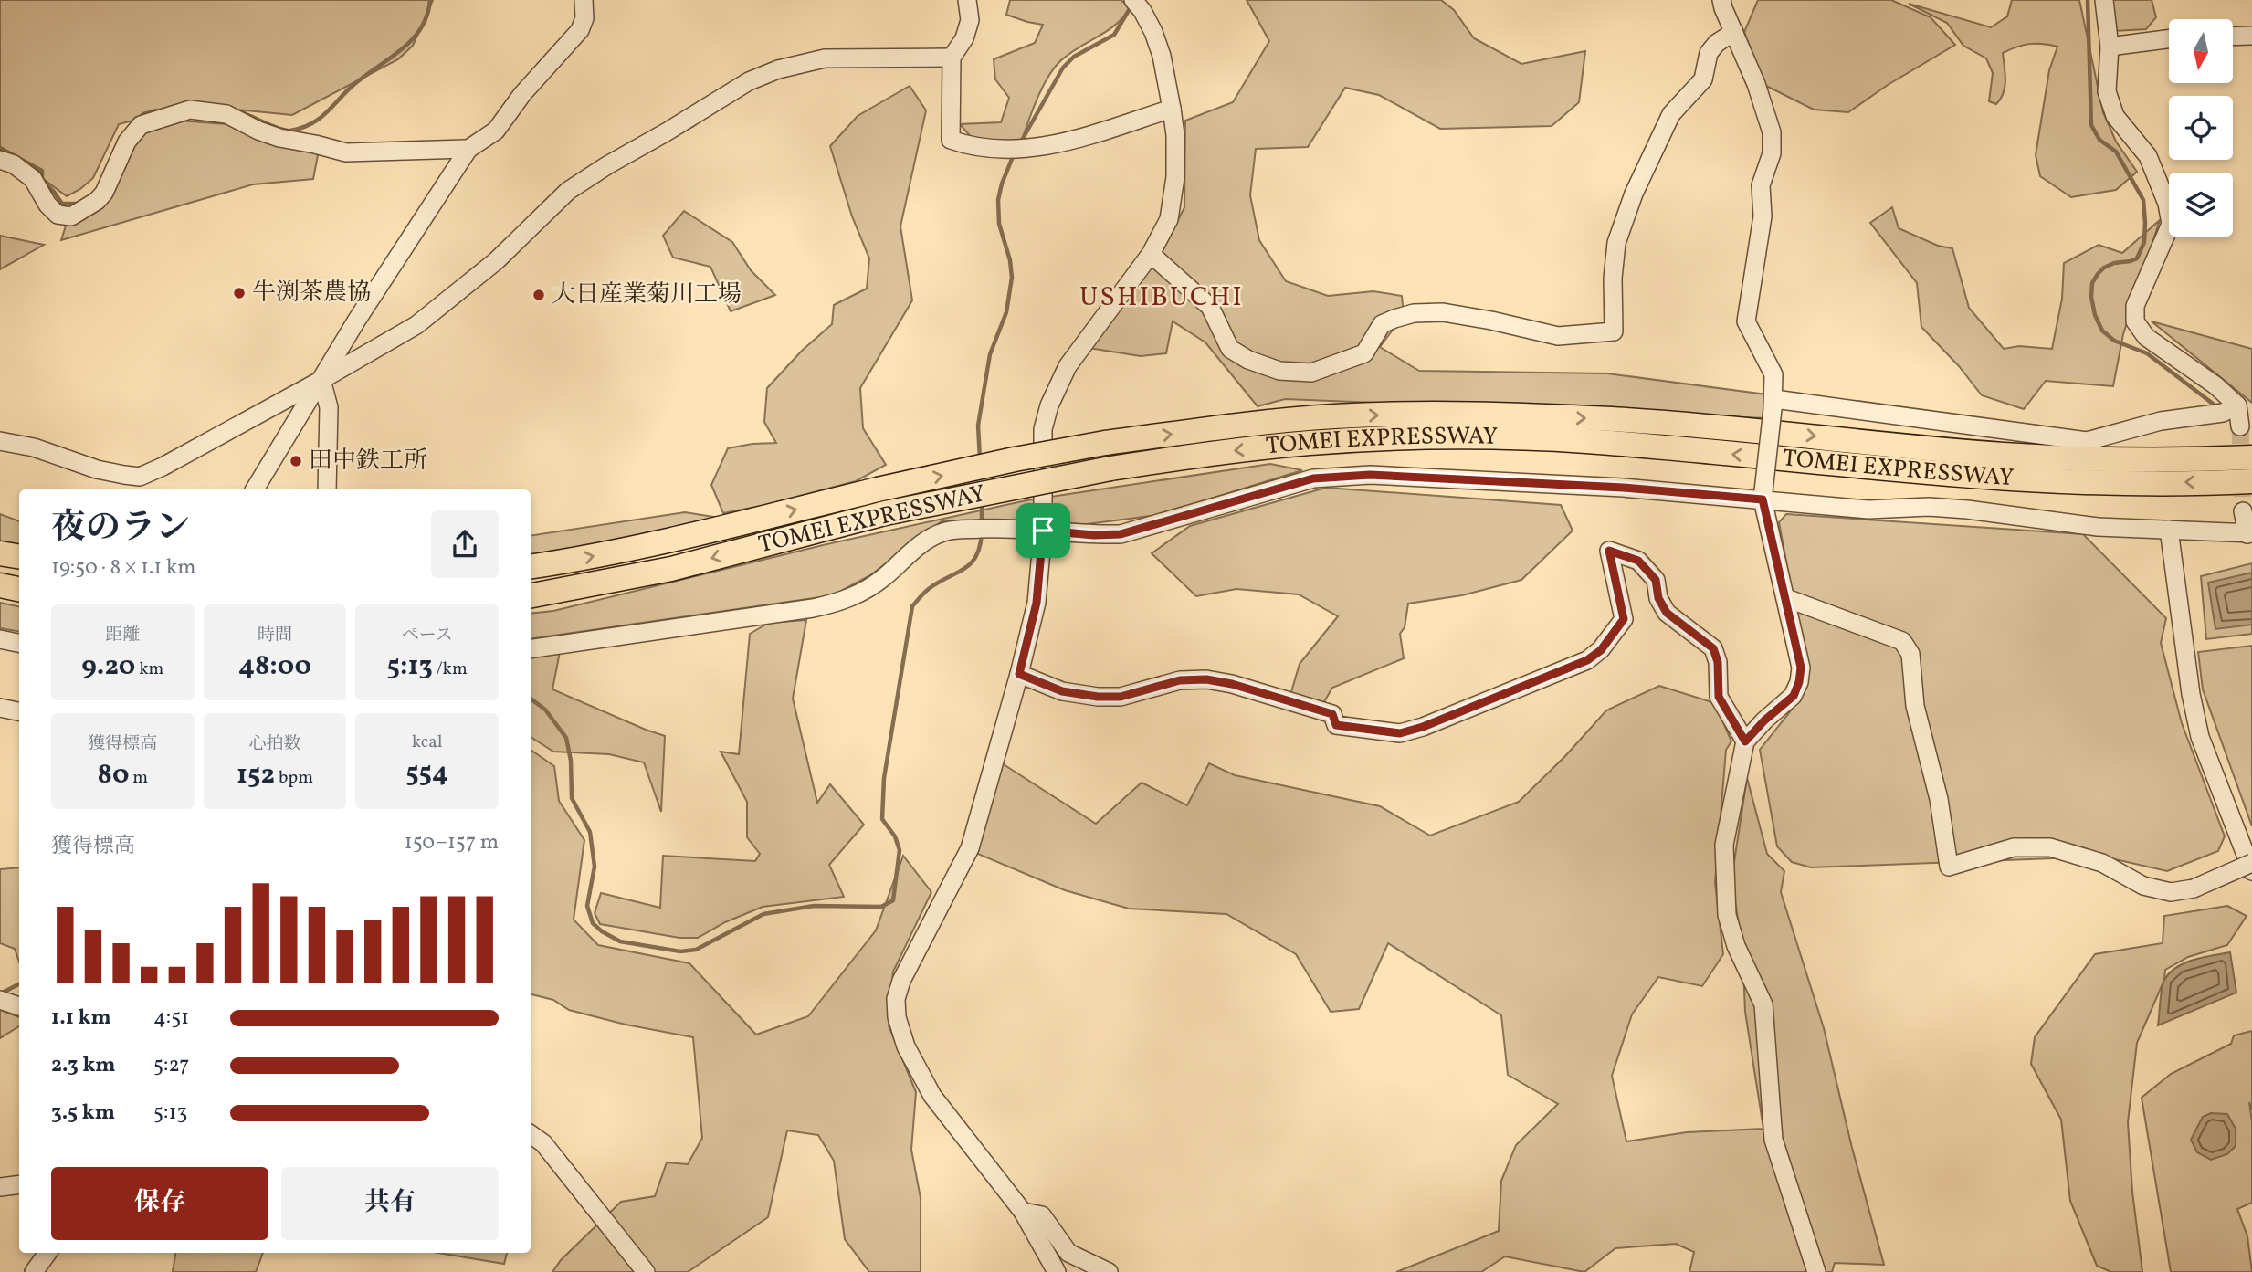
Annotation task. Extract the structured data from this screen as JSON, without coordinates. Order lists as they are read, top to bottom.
{
  "streets": {
    "highway": ["TOMEI EXPRESSWAY"]
  },
  "districts": ["USHIBUCHI"],
  "places": ["牛渕茶農協", "大日産業菊川工場", "田中鉄工所"],
  "north": "bottom",
  "page": {
    "heading": ["夜のラン", "19:50 · 8 × 1.1 km"],
    "stats": [
      ["距離", "9.20 km"],
      ["時間", "48:00"],
      ["ペース", "5:13 /km"],
      ["獲得標高", "80 m"],
      ["心拍数", "152 bpm"],
      ["kcal", "554"]
    ],
    "chart": ["獲得標高", "150–157 m"],
    "list": [
      {
        "name": "1.1 km",
        "note": "4:51"
      },
      {
        "name": "2.3 km",
        "note": "5:27"
      },
      {
        "name": "3.5 km",
        "note": "5:13"
      }
    ],
    "buttons": ["保存", "共有"]
  }
}
